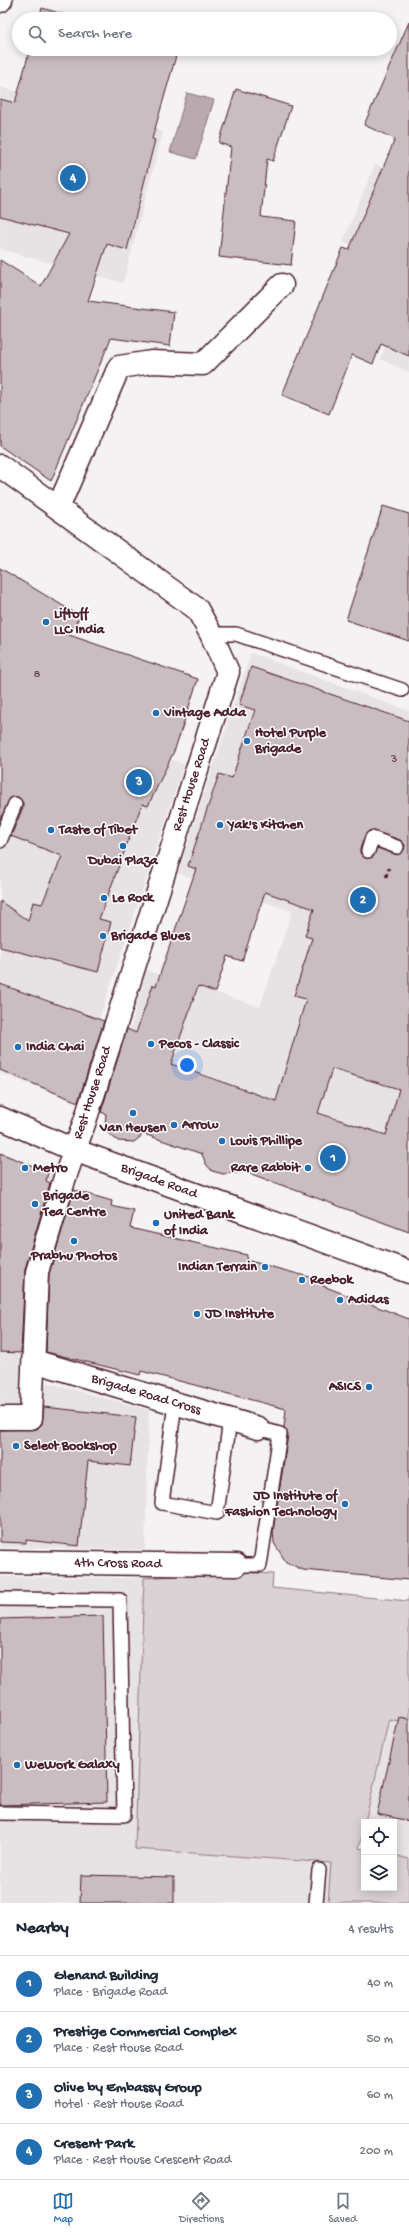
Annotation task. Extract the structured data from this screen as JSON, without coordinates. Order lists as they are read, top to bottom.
{
  "streets": {
    "street": [
      "Rest House Road",
      "Brigade Road",
      "Brigade Road Cross",
      "4th Cross Road"
    ]
  },
  "crossings": [
    ["Rest House Road", "Brigade Road"]
  ],
  "places": [
    "Liftoff LLC India",
    "Vintage Adda",
    "Hotel Purple Brigade",
    "Yak's Kitchen",
    "Taste of Tibet",
    "Dubai Plaza",
    "Le Rock",
    "Brigade Blues",
    "Pecos - Classic",
    "India Chai",
    "Van Heusen",
    "Arrow",
    "Louis Phillipe",
    "Metro",
    "Rare Rabbit",
    "Brigade Tea Centre",
    "United Bank of India",
    "Prabhu Photos",
    "Indian Terrain",
    "Reebok",
    "Adidas",
    "JD Institute",
    "ASICS",
    "Select Bookshop",
    "JD Institute of Fashion Technology",
    "WeWork Galaxy"
  ],
  "house_numbers": ["8", "3"],
  "page": {
    "search": "Search here",
    "pins": [
      "4",
      "3",
      "2",
      "1"
    ],
    "heading": ["Nearby", "4 results"],
    "list": [
      {
        "mark": "1",
        "name": "Glenand Building",
        "note": "Place · Brigade Road",
        "value": "40 m"
      },
      {
        "mark": "2",
        "name": "Prestige Commercial Complex",
        "note": "Place · Rest House Road",
        "value": "50 m"
      },
      {
        "mark": "3",
        "name": "Olive by Embassy Group",
        "note": "Hotel · Rest House Road",
        "value": "60 m"
      },
      {
        "mark": "4",
        "name": "Cresent Park",
        "note": "Place · Rest House Crescent Road",
        "value": "200 m"
      }
    ],
    "nav": ["Map", "Directions", "Saved"]
  }
}
